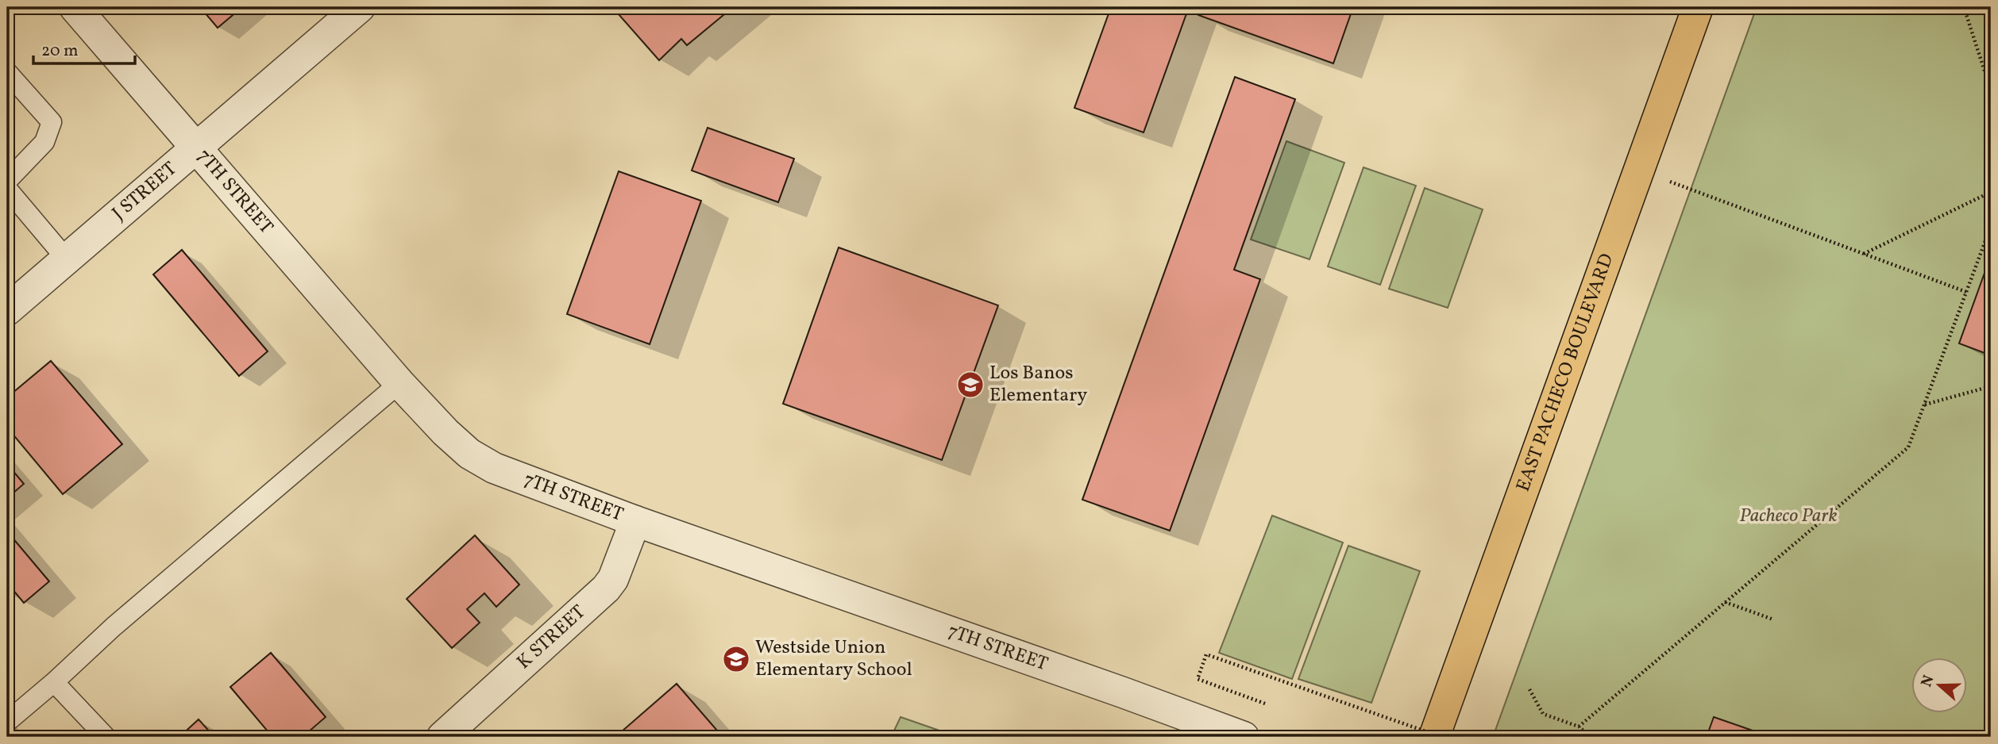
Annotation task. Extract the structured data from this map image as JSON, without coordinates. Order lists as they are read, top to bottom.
{
  "streets": {
    "highway": ["EAST PACHECO BOULEVARD"],
    "street": ["J STREET", "7TH STREET", "K STREET"]
  },
  "crossings": [
    ["J STREET", "7TH STREET"],
    ["7TH STREET", "K STREET"]
  ],
  "parks": ["Pacheco Park"],
  "places": {
    "school or university": ["Los Banos Elementary", "Westside Union Elementary School"]
  },
  "scale_bar": "20 m",
  "north": "left"
}
